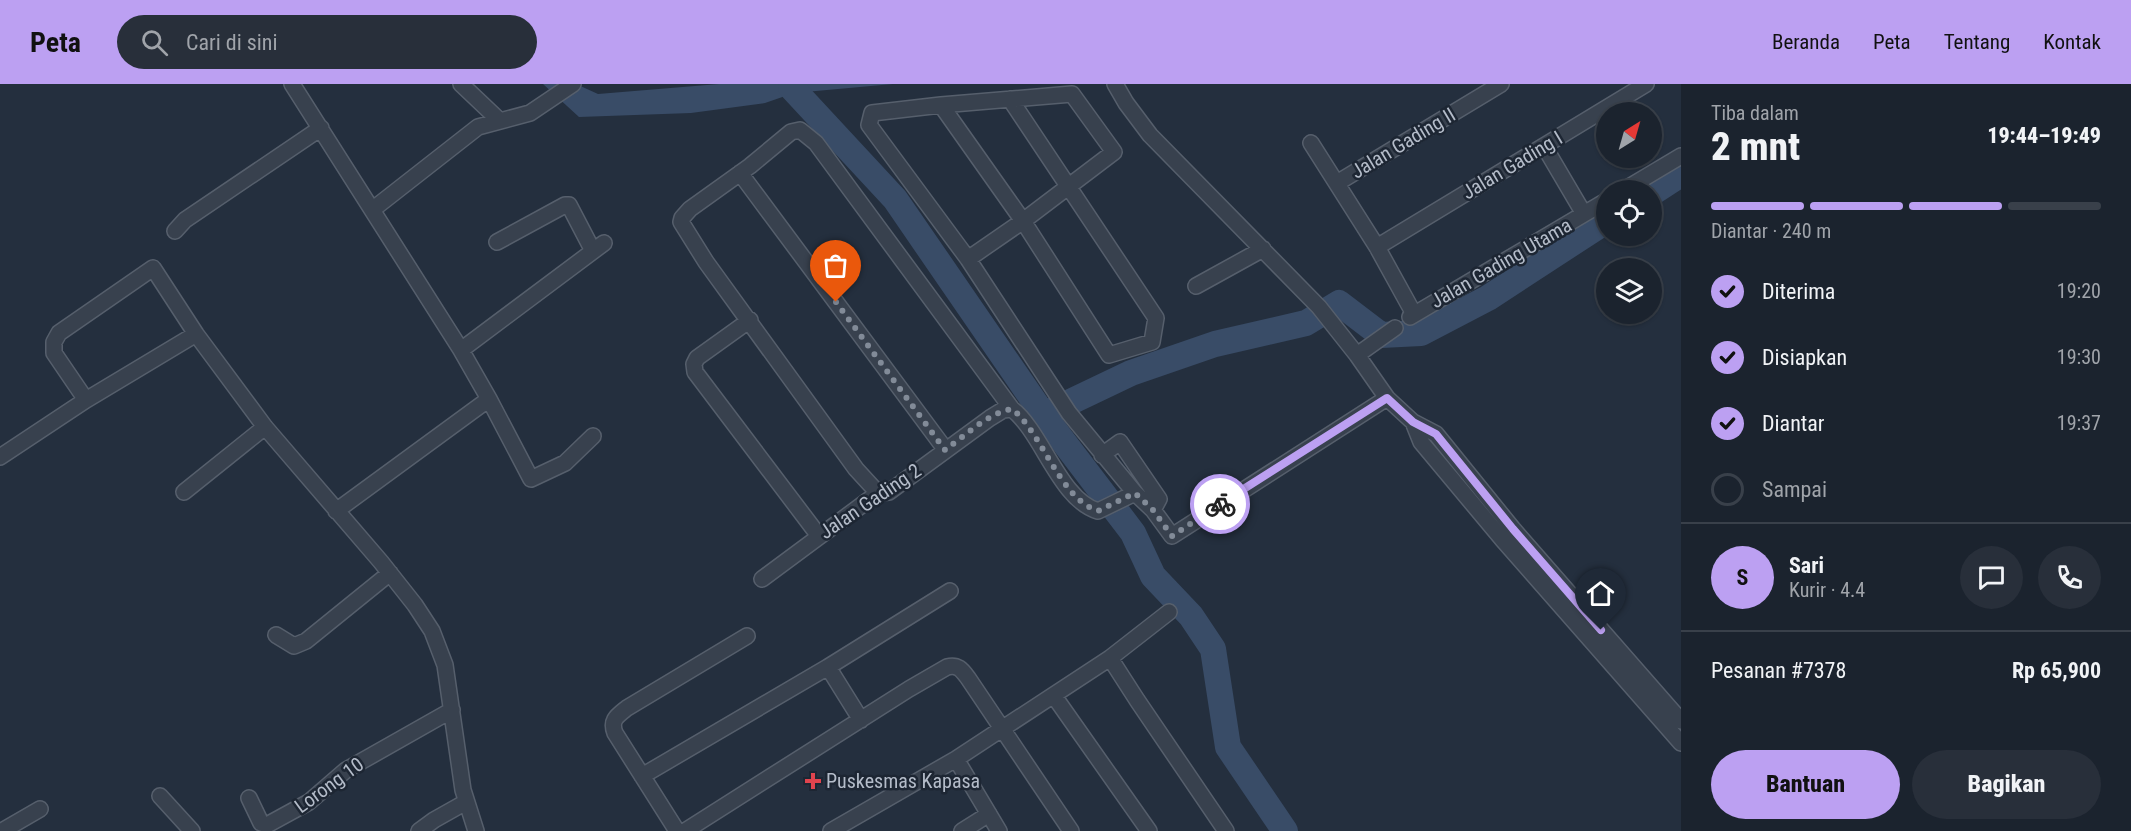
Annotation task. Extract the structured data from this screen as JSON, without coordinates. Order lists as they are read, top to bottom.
{
  "streets": {
    "street": [
      "Jalan Gading II",
      "Jalan Gading I",
      "Jalan Gading Utama",
      "Jalan Gading 2",
      "Lorong 10"
    ]
  },
  "crossings": [
    ["Jalan Gading II", "Jalan Gading Utama"],
    ["Jalan Gading I", "Jalan Gading Utama"]
  ],
  "places": {
    "health": ["Puskesmas Kapasa"]
  },
  "north": "top right",
  "page": {
    "header": "Peta",
    "search": "Cari di sini",
    "nav": [
      "Beranda",
      "Peta",
      "Tentang",
      "Kontak"
    ],
    "heading": ["2 mnt", "Tiba dalam", "19:44–19:49"],
    "panel": [
      "Sari",
      "Kurir · 4.4",
      "Pesanan #7378",
      "Rp 65,900"
    ],
    "bar": "Diantar · 240 m",
    "list": [
      ["Diterima", "19:20"],
      ["Disiapkan", "19:30"],
      ["Diantar", "19:37"],
      "Sampai"
    ],
    "round": "S",
    "buttons": ["Bantuan", "Bagikan"]
  }
}
